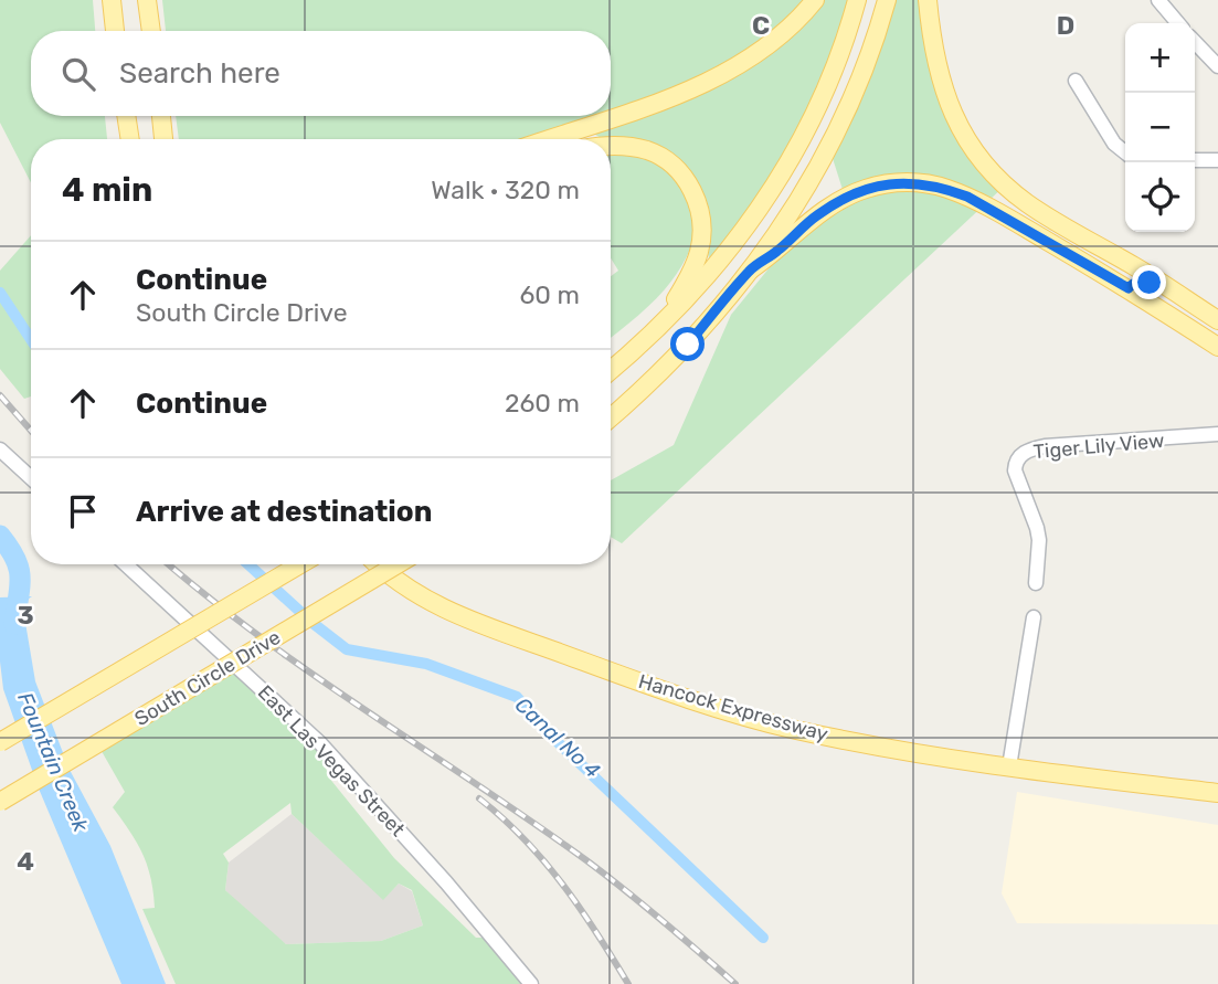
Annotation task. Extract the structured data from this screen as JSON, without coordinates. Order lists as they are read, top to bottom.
{
  "streets": {
    "main road": ["South Circle Drive", "Hancock Expressway"],
    "street": ["Tiger Lily View", "East Las Vegas Street"]
  },
  "water": ["Canal No 4", "Fountain Creek"],
  "page": {
    "map_buttons": ["+", "−"],
    "search": "Search here",
    "heading": ["4 min", "Walk · 320 m"],
    "list": [
      ["Continue", "South Circle Drive", "60 m"],
      ["Continue", "260 m"],
      "Arrive at destination"
    ]
  },
  "grid": {
    "columns": ["C", "D"],
    "rows": ["3", "4"]
  }
}
